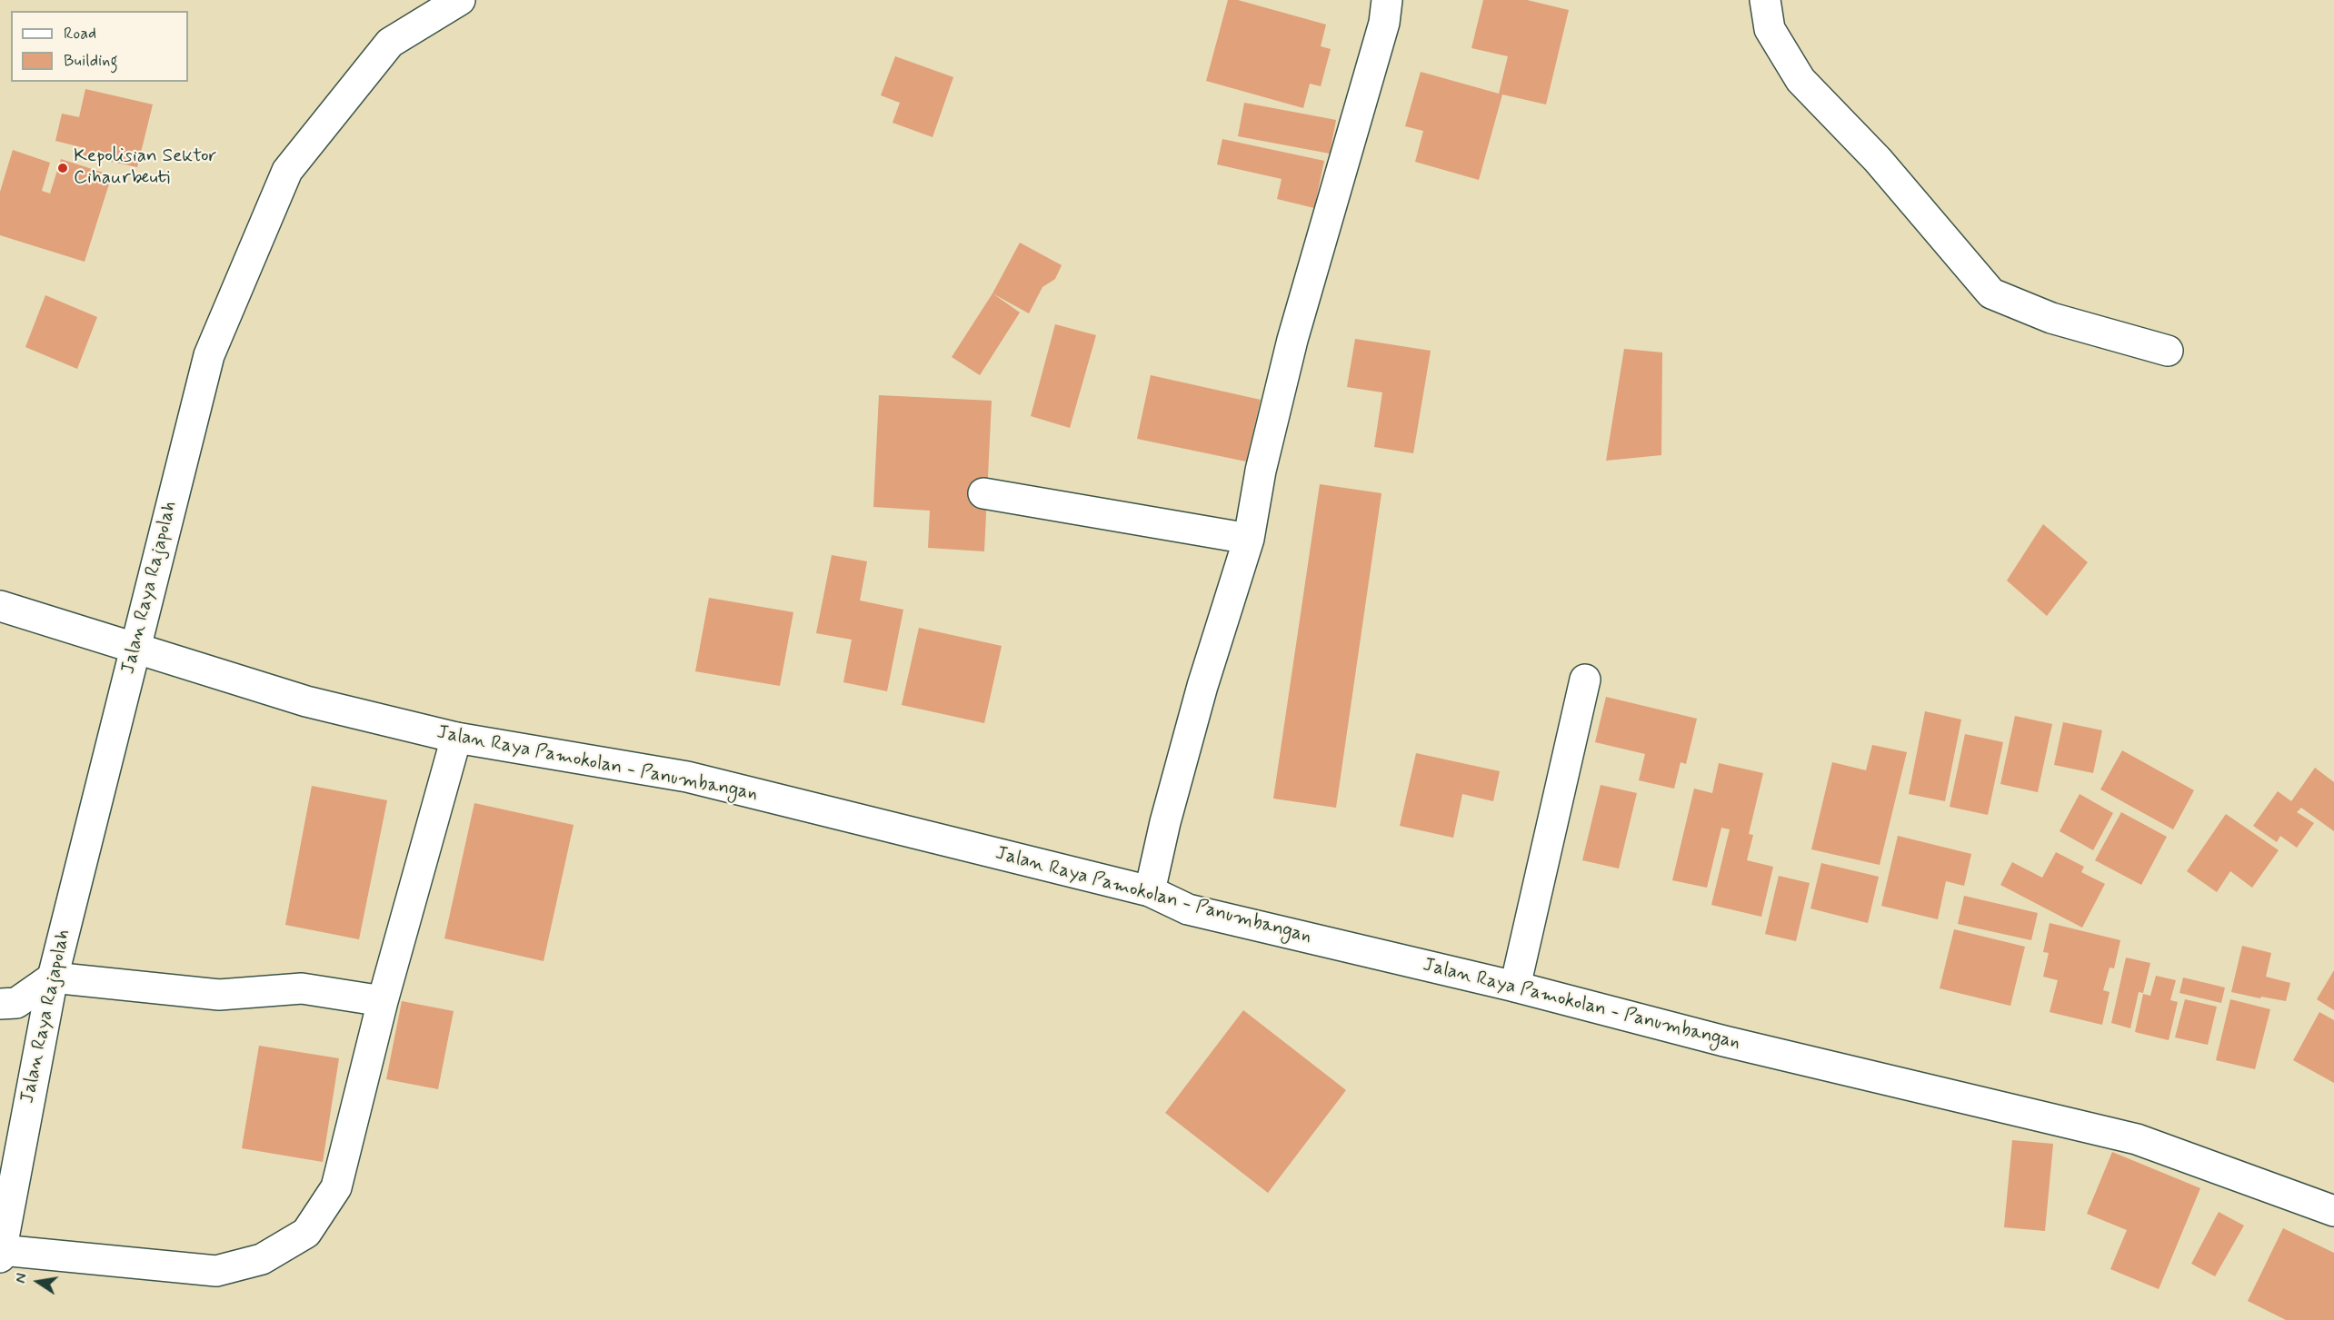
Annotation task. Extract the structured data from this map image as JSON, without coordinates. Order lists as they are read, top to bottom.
{
  "streets": {
    "main road": ["Jalan Raya Rajapolah", "Jalan Raya Pamokolan - Panumbangan"]
  },
  "crossings": [
    ["Jalan Raya Rajapolah", "Jalan Raya Pamokolan - Panumbangan"]
  ],
  "places": ["Kepolisian Sektor Cihaurbeuti"],
  "legend": ["Road", "Building"],
  "north": "left"
}
